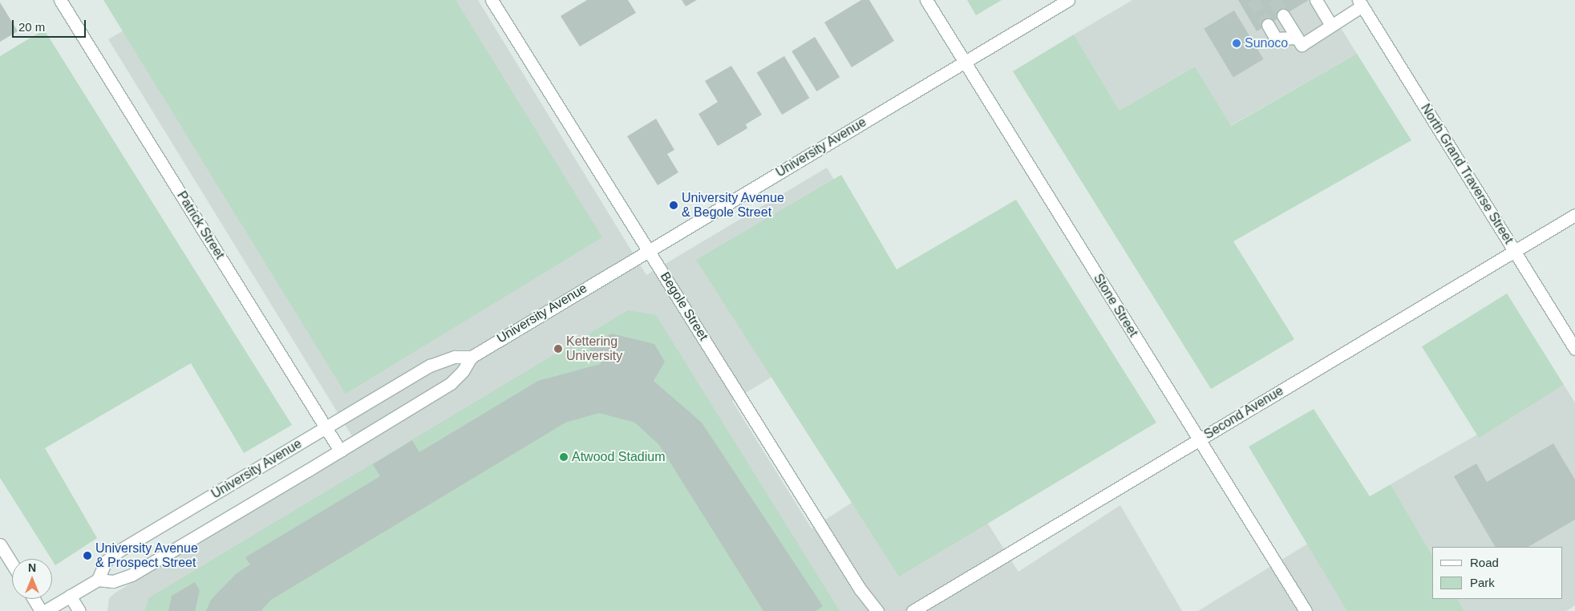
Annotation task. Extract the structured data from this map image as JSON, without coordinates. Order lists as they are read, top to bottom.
{
  "streets": {
    "street": [
      "University Avenue",
      "North Grand Traverse Street",
      "Patrick Street",
      "Stone Street",
      "Begole Street",
      "Second Avenue"
    ]
  },
  "crossings": [
    ["University Avenue", "Patrick Street"],
    ["University Avenue", "Stone Street"],
    ["University Avenue", "Begole Street"],
    ["North Grand Traverse Street", "Second Avenue"],
    ["Stone Street", "Second Avenue"]
  ],
  "places": [
    "Sunoco",
    "University Avenue & Begole Street",
    "Kettering University",
    "Atwood Stadium",
    "University Avenue & Prospect Street"
  ],
  "legend": ["Road", "Park"],
  "scale_bar": "20 m",
  "north": "top"
}
